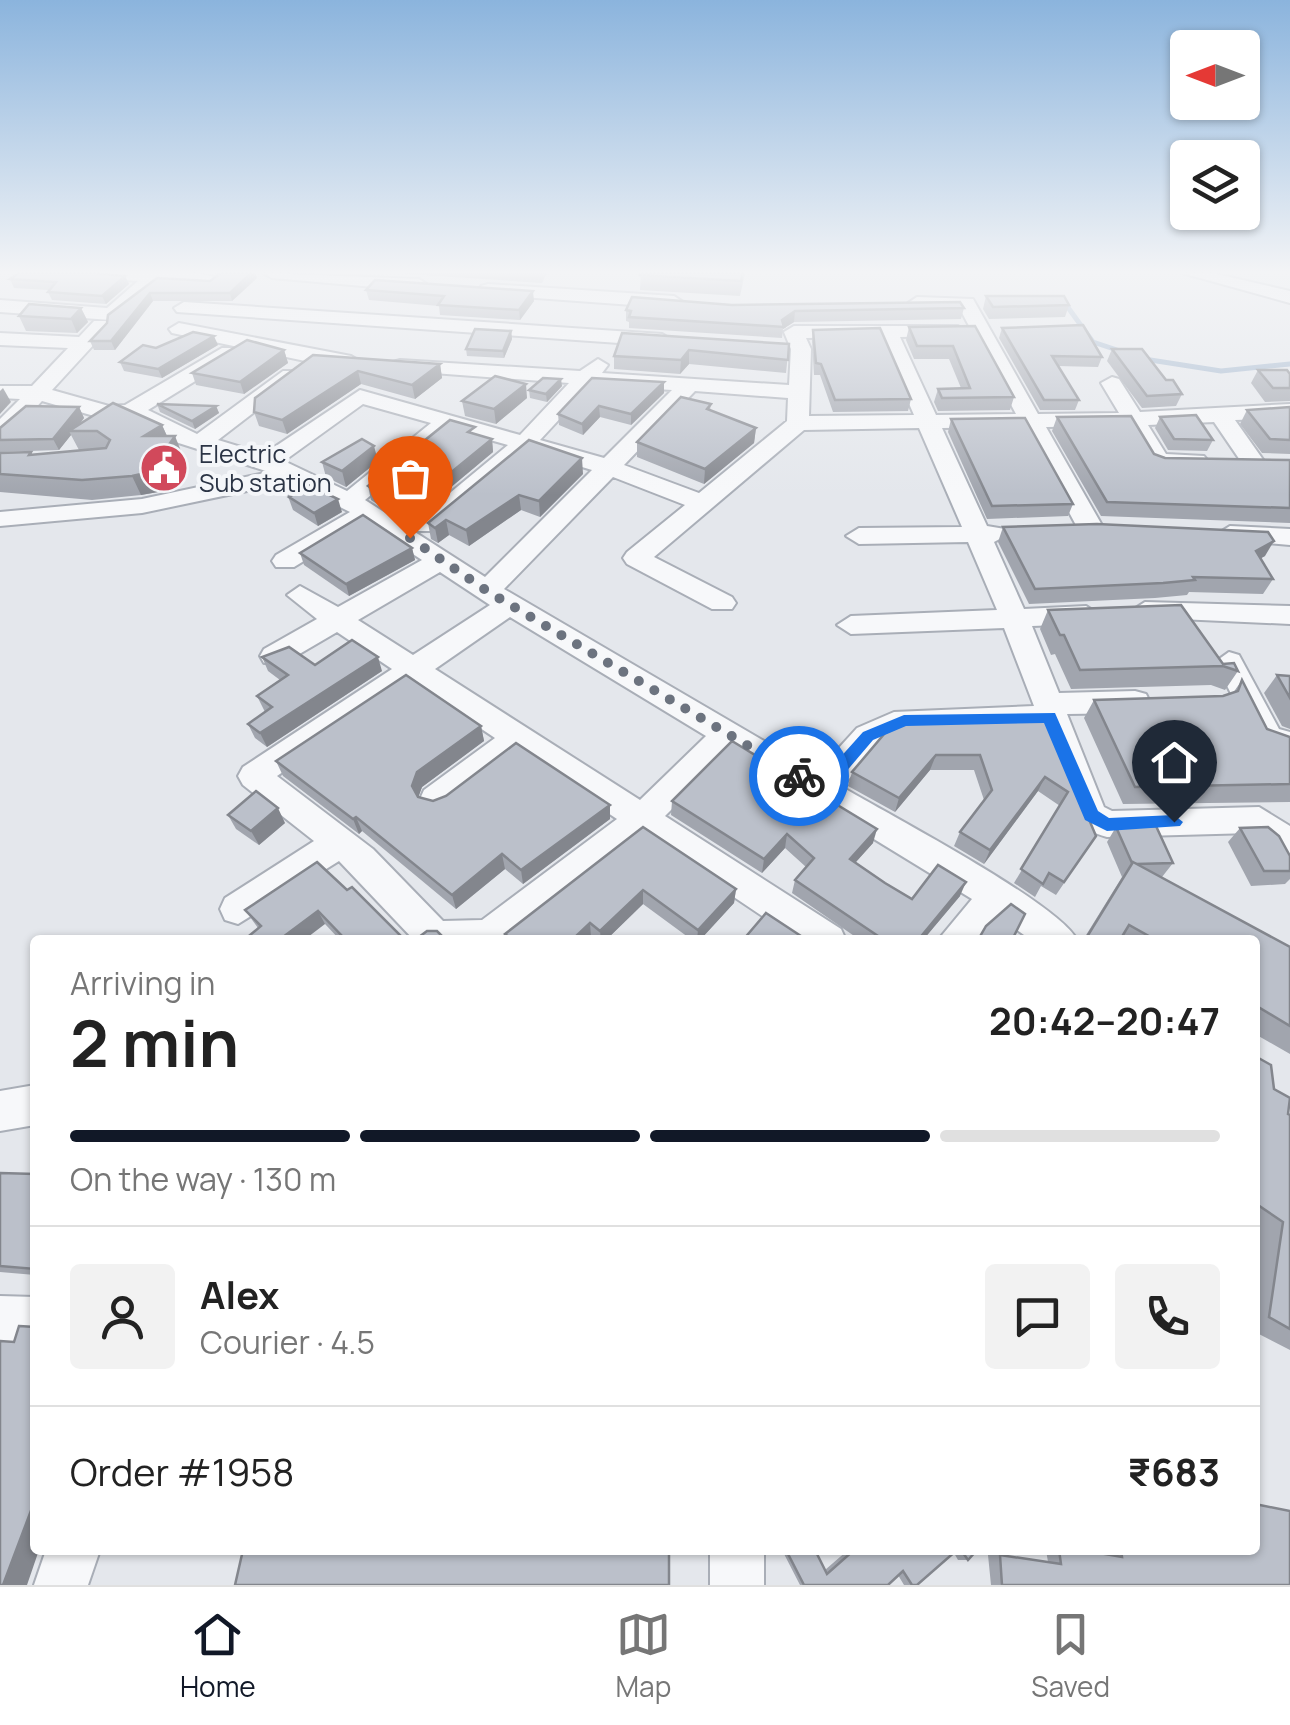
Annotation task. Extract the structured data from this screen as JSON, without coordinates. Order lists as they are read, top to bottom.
{
  "places": {
    "public building": ["Electric Sub station"]
  },
  "north": "left",
  "page": {
    "heading": ["2 min", "Arriving in", "20:42–20:47"],
    "panel": [
      "Alex",
      "Courier · 4.5",
      "Order #1958",
      "₹683"
    ],
    "bar": "On the way · 130 m",
    "tabs": ["Home", "Map", "Saved"]
  }
}
